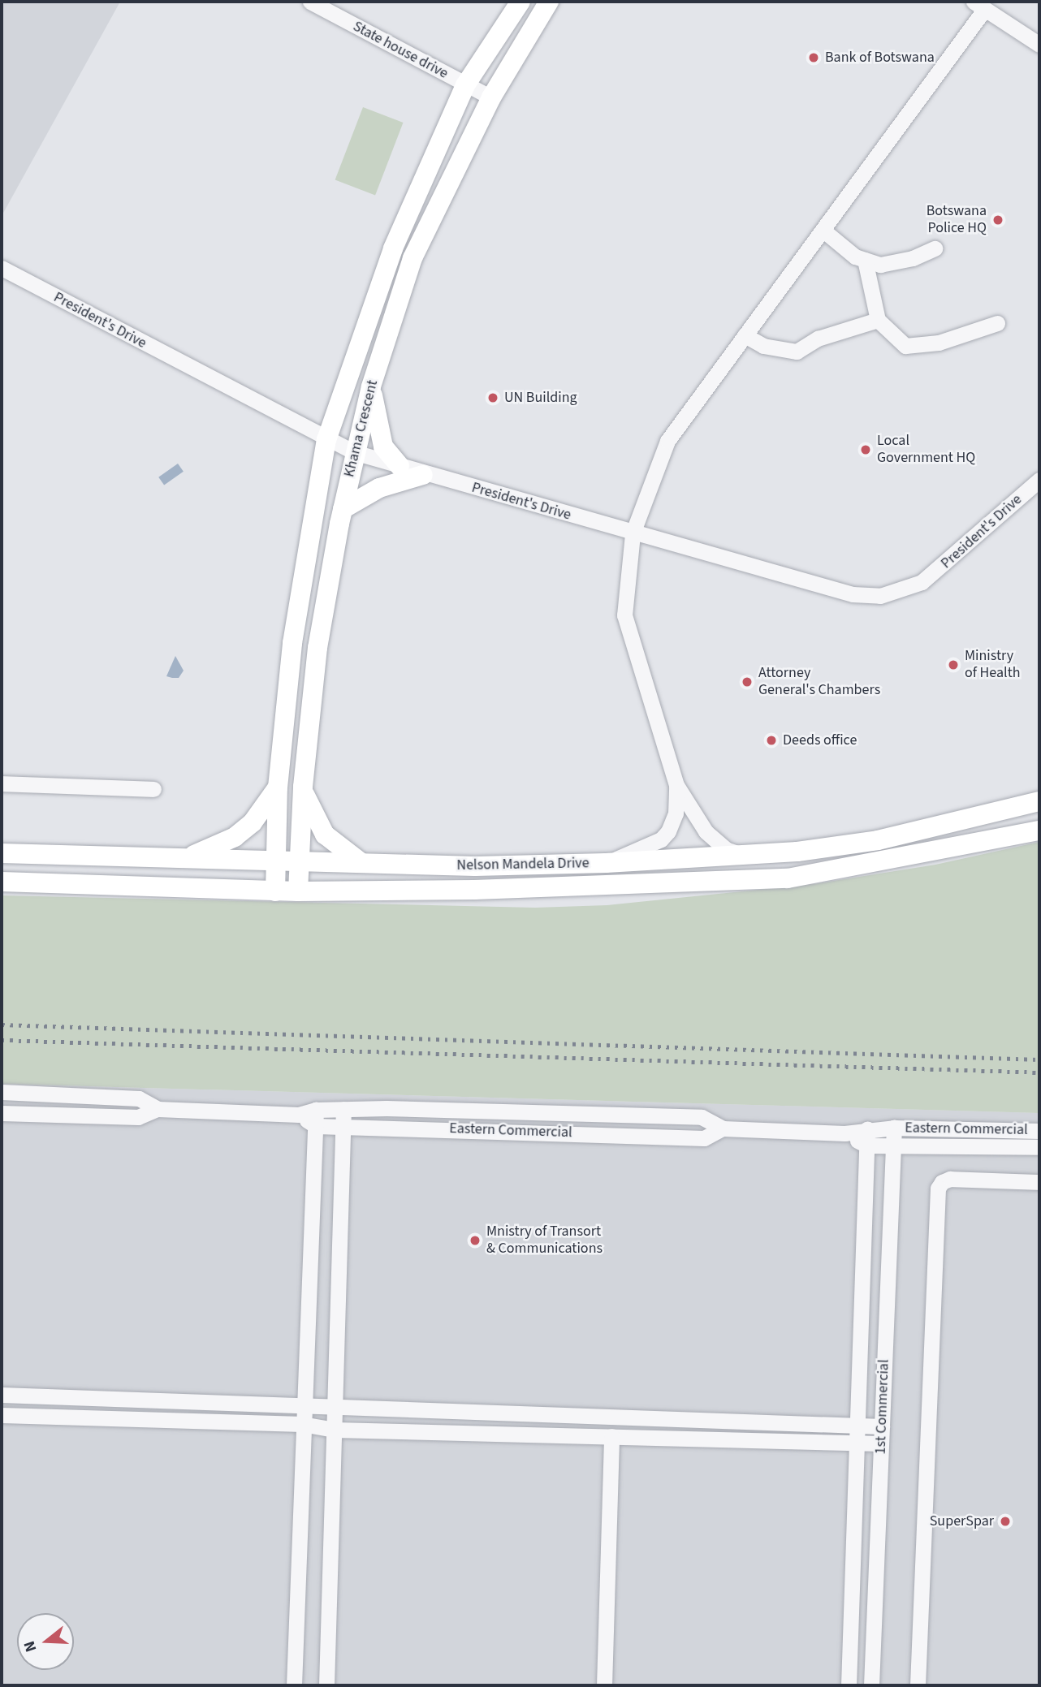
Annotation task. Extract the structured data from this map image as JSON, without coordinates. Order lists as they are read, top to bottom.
{
  "streets": {
    "main road": ["Khama Crescent", "Nelson Mandela Drive"],
    "street": [
      "State house drive",
      "President's Drive",
      "Eastern Commercial",
      "1st Commercial"
    ]
  },
  "crossings": [
    ["State house drive", "Khama Crescent"],
    ["President's Drive", "Khama Crescent"],
    ["Khama Crescent", "Nelson Mandela Drive"],
    ["Eastern Commercial", "1st Commercial"]
  ],
  "places": [
    "Bank of Botswana",
    "Botswana Police HQ",
    "UN Building",
    "Local Government HQ",
    "Ministry of Health",
    "Attorney General's Chambers",
    "Deeds office",
    "Mnistry of Transort & Communications",
    "SuperSpar"
  ],
  "north": "left"
}
